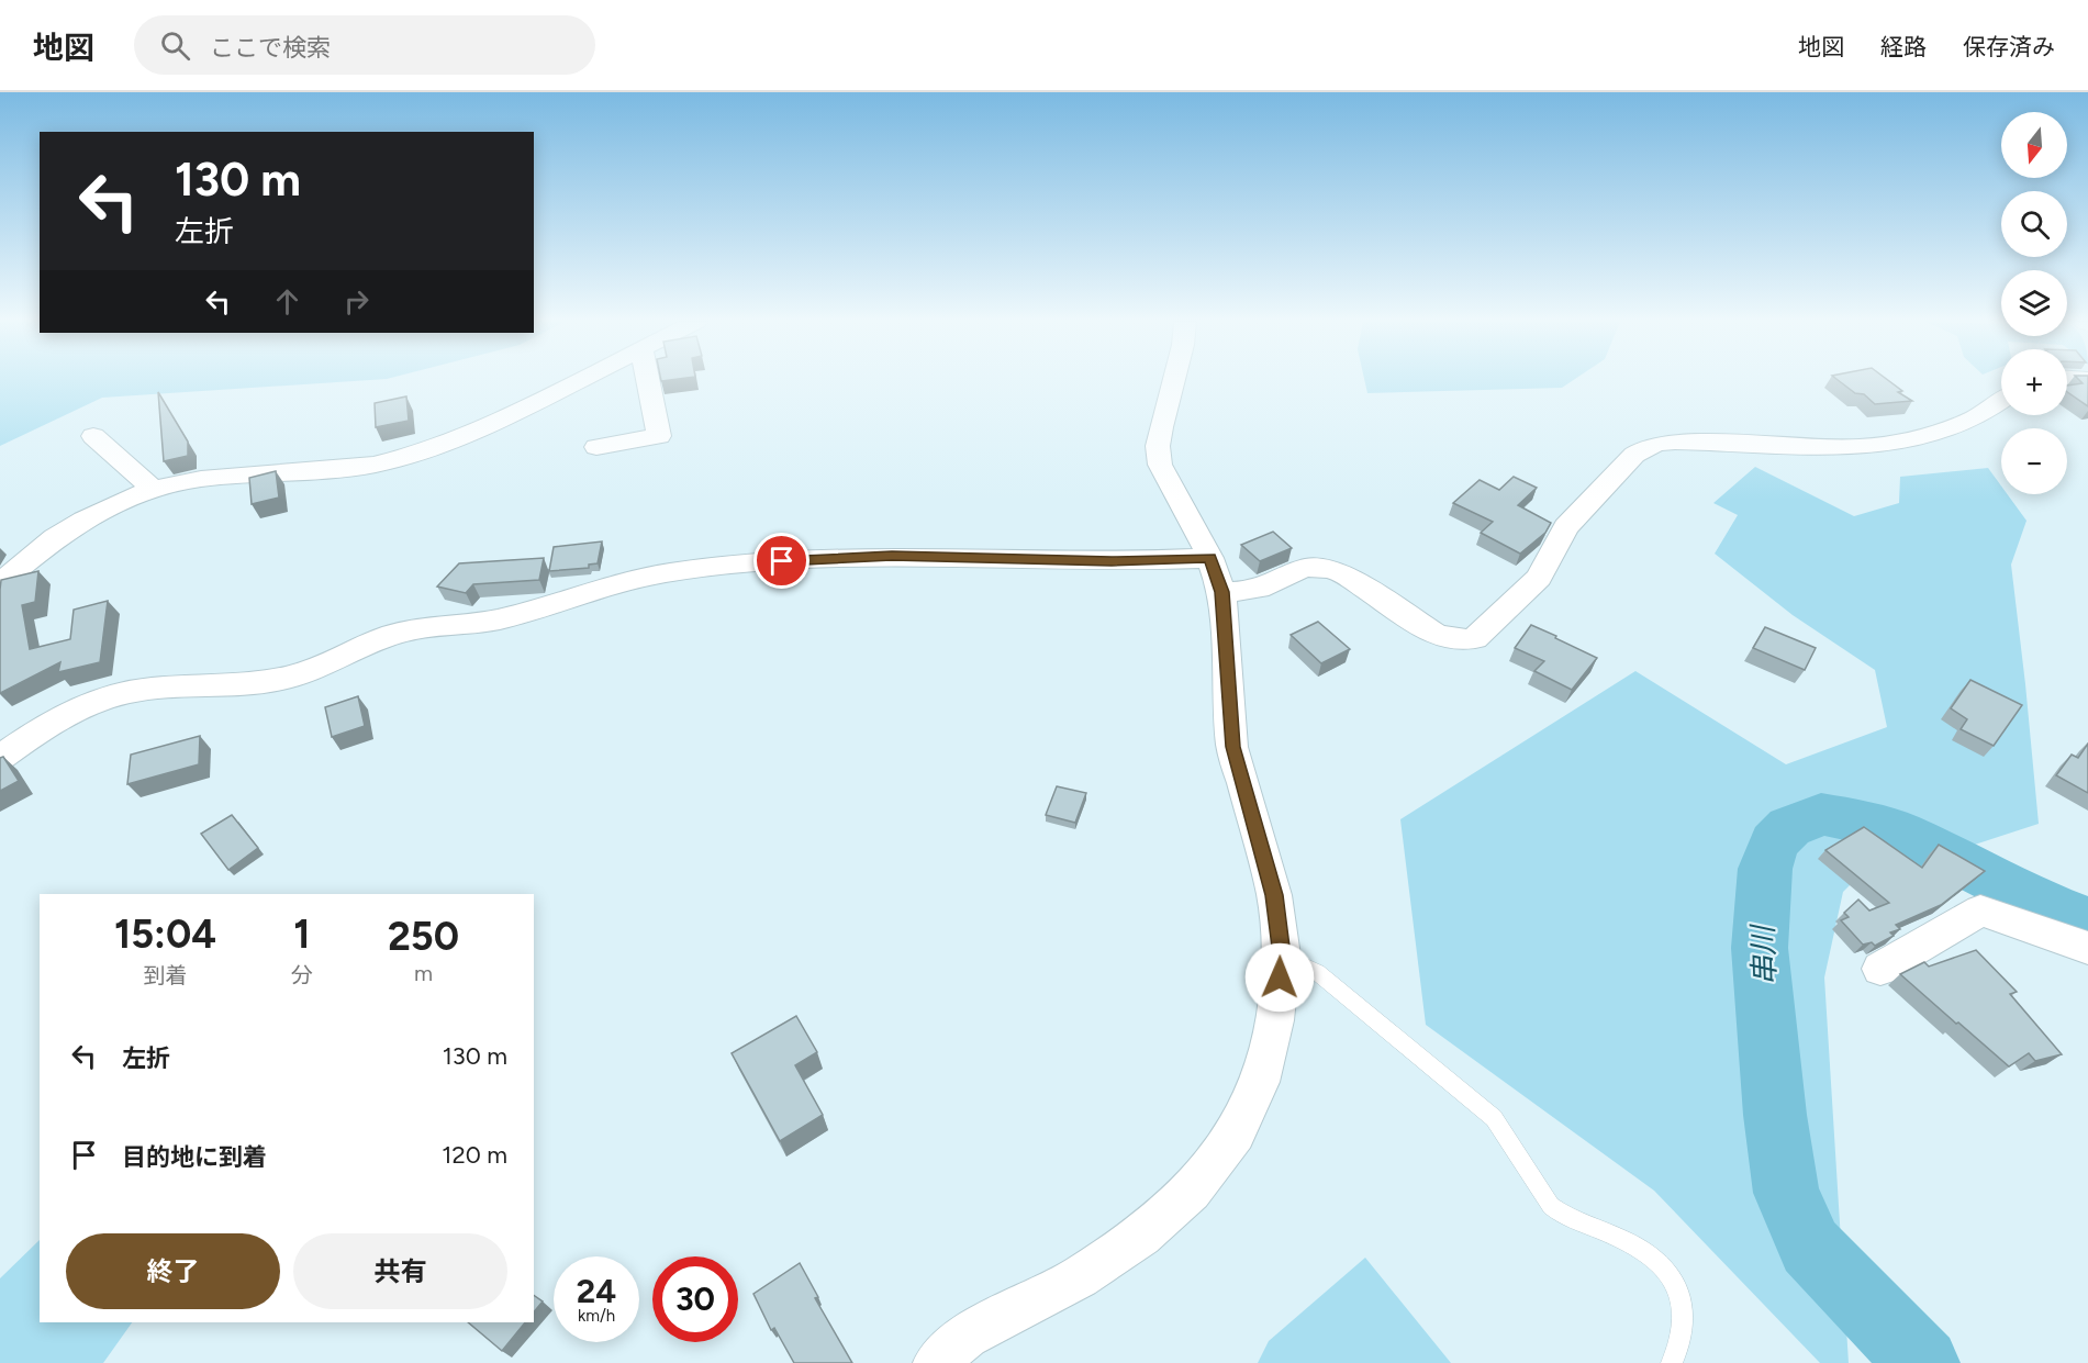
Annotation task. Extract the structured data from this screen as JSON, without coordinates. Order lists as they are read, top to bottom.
{
  "water": ["串川"],
  "north": "bottom",
  "page": {
    "header": "地図",
    "search": "ここで検索",
    "nav": ["地図", "経路", "保存済み"],
    "map_buttons": ["+", "−"],
    "turn": ["130 m", "左折"],
    "eta": [
      "15:04",
      "到着",
      "1",
      "分",
      "250",
      "m"
    ],
    "list": [
      {
        "name": "左折",
        "value": "130 m"
      },
      {
        "name": "目的地に到着",
        "value": "120 m"
      }
    ],
    "buttons": ["終了", "共有"],
    "speed": "24 km/h",
    "limit": "30"
  }
}
